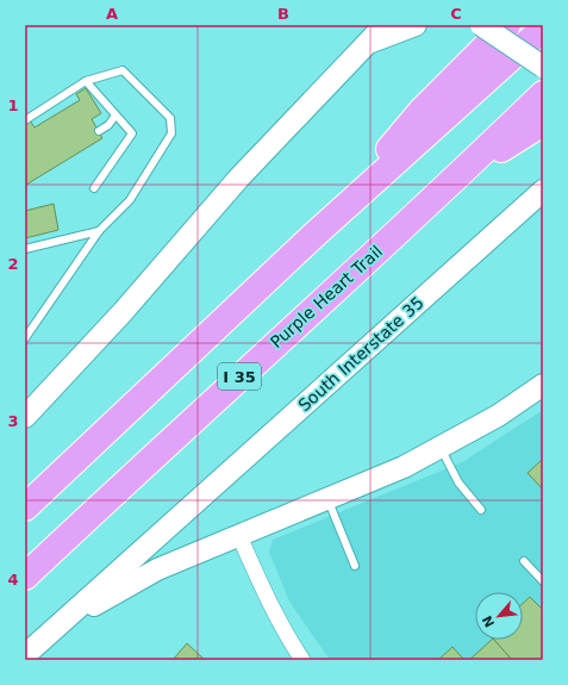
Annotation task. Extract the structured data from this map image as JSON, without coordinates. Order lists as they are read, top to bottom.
{
  "streets": {
    "highway": ["Purple Heart Trail", "I 35"],
    "main road": ["South Interstate 35"]
  },
  "north": "bottom left",
  "grid": {
    "columns": ["A", "B", "C"],
    "rows": [
      "1",
      "2",
      "3",
      "4"
    ]
  }
}
